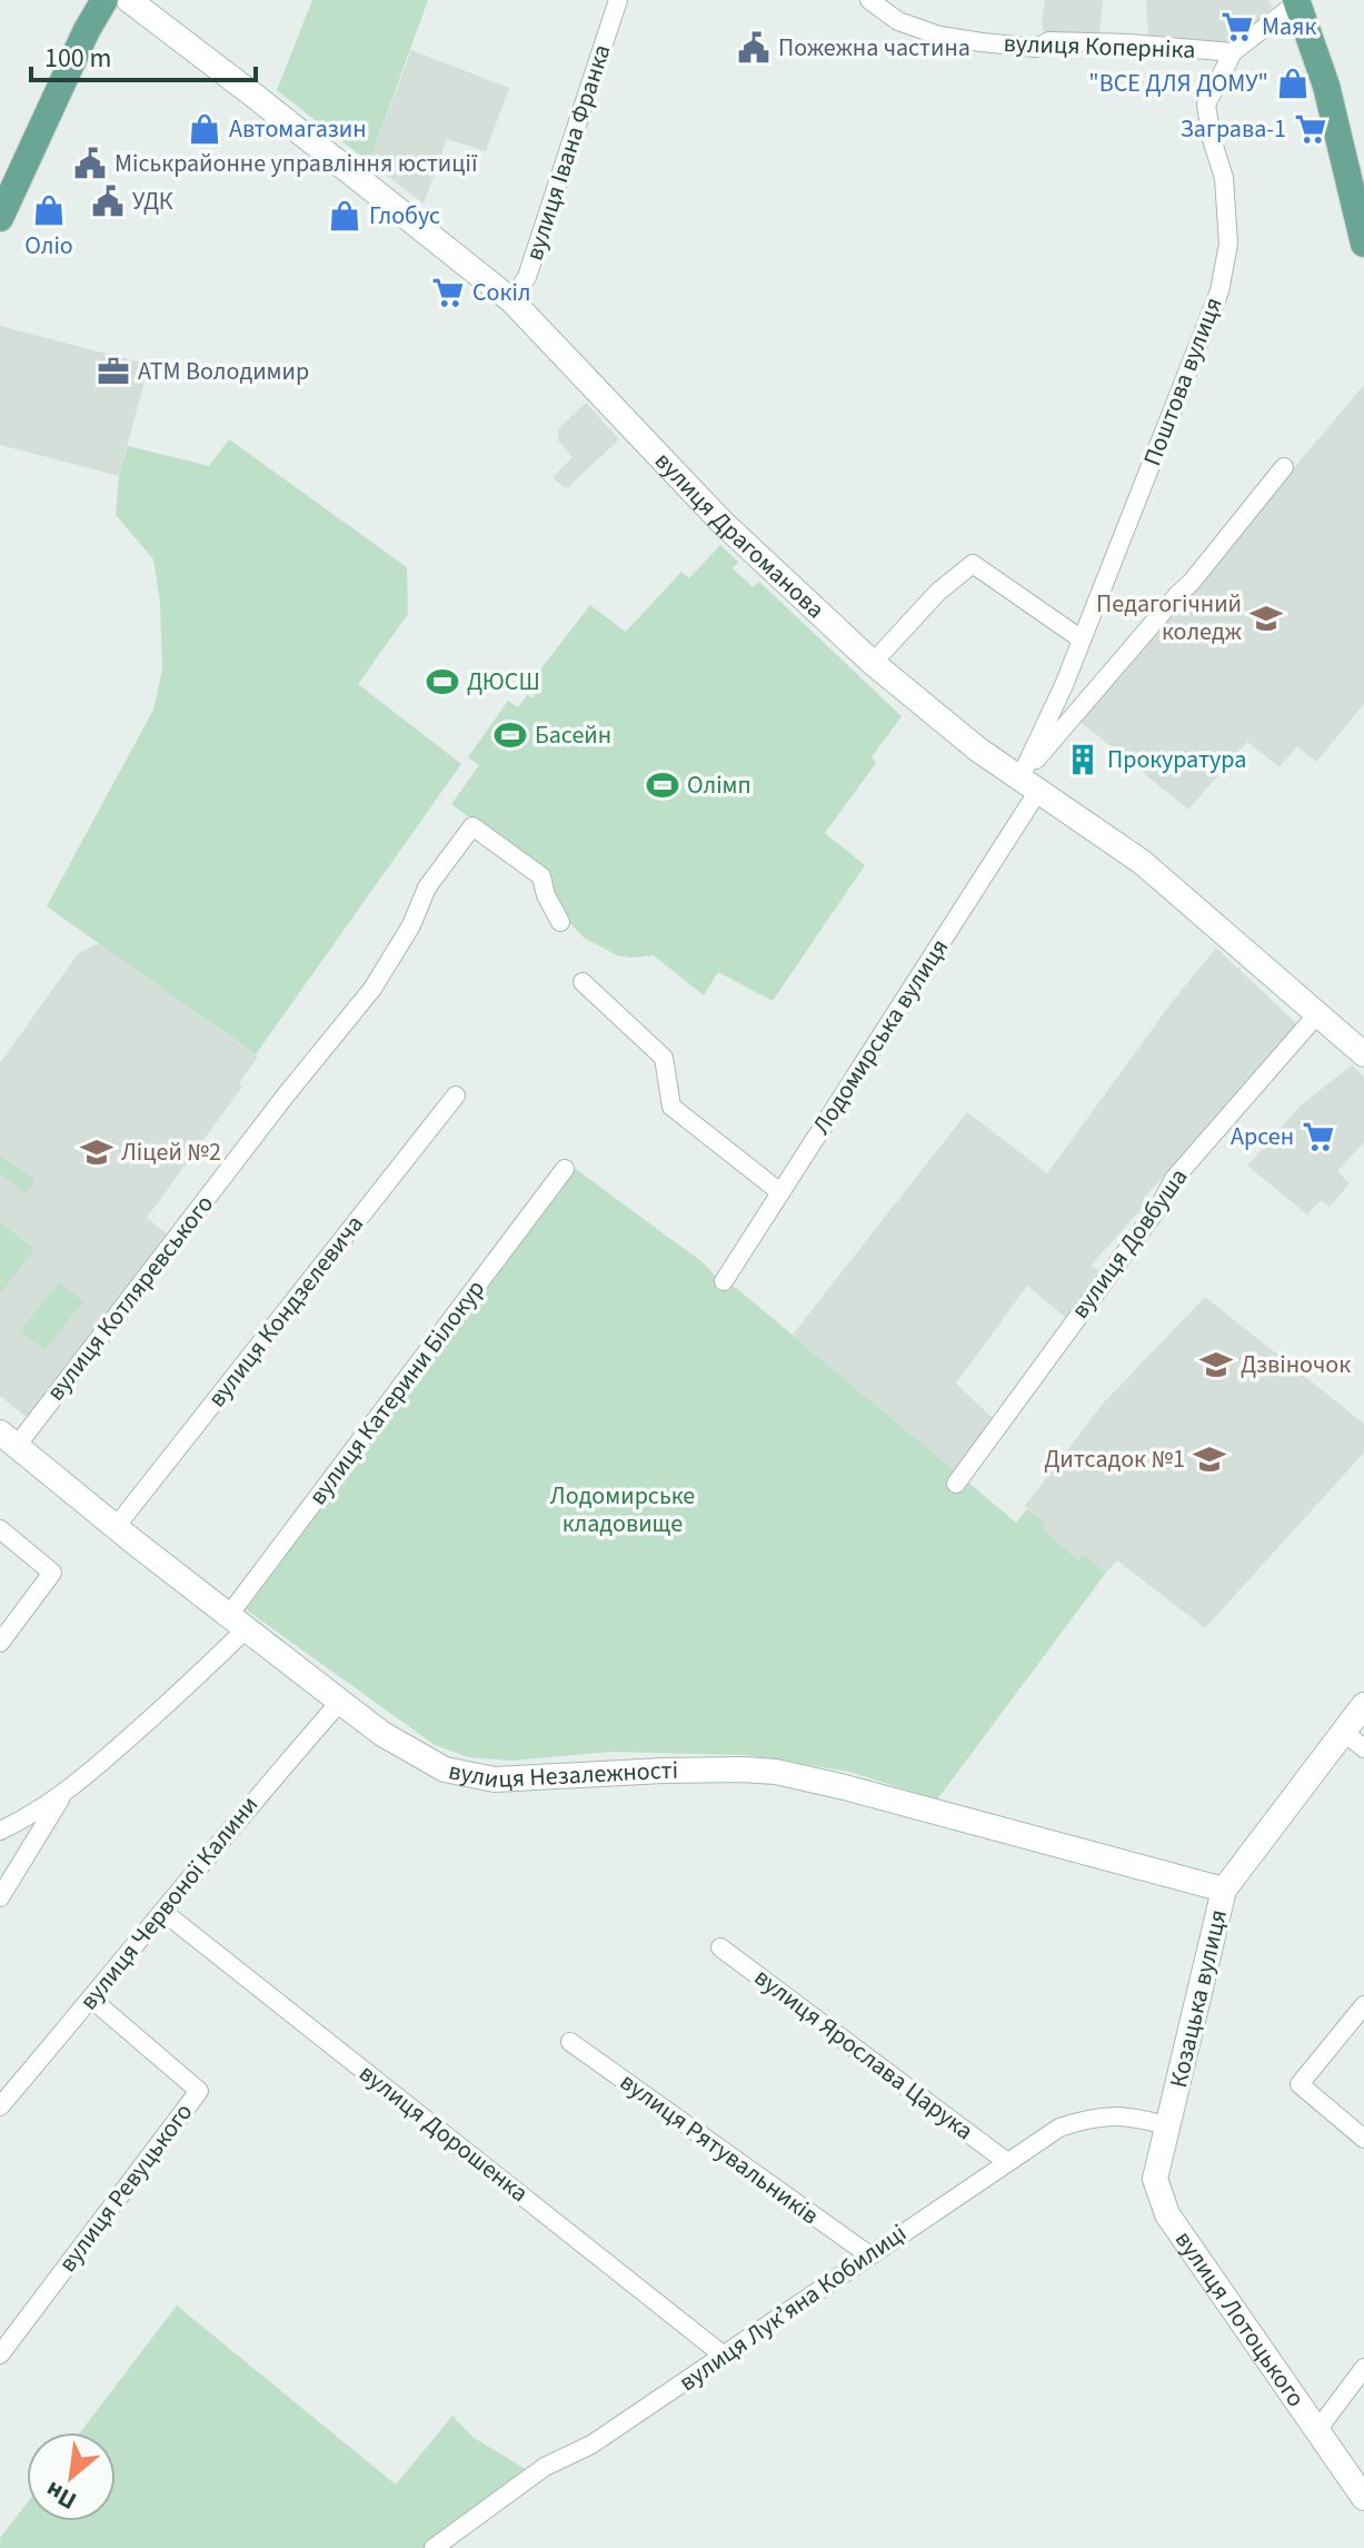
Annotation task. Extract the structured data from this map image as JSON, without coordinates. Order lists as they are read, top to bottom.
{
  "streets": {
    "street": [
      "вулиця Коперніка",
      "вулиця Івана Франка",
      "Поштова вулиця",
      "вулиця Драгоманова",
      "Лодомирська вулиця",
      "вулиця Довбуша",
      "вулиця Котляревського",
      "вулиця Кондзелевича",
      "вулиця Катерини Білокур",
      "вулиця Незалежності",
      "вулиця Червоної Калини",
      "Козацька вулиця",
      "вулиця Ярослава Царука",
      "вулиця Дорошенка",
      "вулиця Рятувальників",
      "вулиця Ревуцького",
      "вулиця Лукʼяна Кобилиці",
      "вулиця Лотоцького"
    ]
  },
  "crossings": [
    ["вулиця Коперніка", "Поштова вулиця"],
    ["вулиця Івана Франка", "вулиця Драгоманова"],
    ["Поштова вулиця", "вулиця Драгоманова"],
    ["Поштова вулиця", "Лодомирська вулиця"],
    ["вулиця Драгоманова", "Лодомирська вулиця"],
    ["вулиця Драгоманова", "вулиця Довбуша"],
    ["вулиця Котляревського", "вулиця Незалежності"],
    ["вулиця Кондзелевича", "вулиця Незалежності"],
    ["вулиця Катерини Білокур", "вулиця Незалежності"],
    ["вулиця Незалежності", "вулиця Червоної Калини"],
    ["вулиця Незалежності", "Козацька вулиця"],
    ["вулиця Червоної Калини", "вулиця Дорошенка"],
    ["вулиця Червоної Калини", "вулиця Ревуцького"],
    ["Козацька вулиця", "вулиця Лукʼяна Кобилиці"],
    ["Козацька вулиця", "вулиця Лотоцького"],
    ["вулиця Ярослава Царука", "вулиця Лукʼяна Кобилиці"],
    ["вулиця Дорошенка", "вулиця Лукʼяна Кобилиці"],
    ["вулиця Рятувальників", "вулиця Лукʼяна Кобилиці"],
    ["вулиця Лукʼяна Кобилиці", "вулиця Лотоцького"]
  ],
  "parks": ["Лодомирське кладовище"],
  "places": {
    "supermarket": [
      "Маяк",
      "Заграва-1",
      "Сокіл",
      "Арсен"
    ],
    "public building": ["Пожежна частина", "Міськрайонне управління юстиції", "УДК"],
    "shop": [
      "\"ВСЕ ДЛЯ ДОМУ\"",
      "Автомагазин",
      "Оліо",
      "Глобус"
    ],
    "office": ["АТМ Володимир"],
    "school or university": [
      "Педагогічний коледж",
      "Ліцей №2",
      "Дзвіночок",
      "Дитсадок №1"
    ],
    "sports": ["ДЮСШ", "Басейн", "Олімп"],
    "building": ["Прокуратура"]
  },
  "scale_bar": "100 m",
  "north": "bottom left"
}
